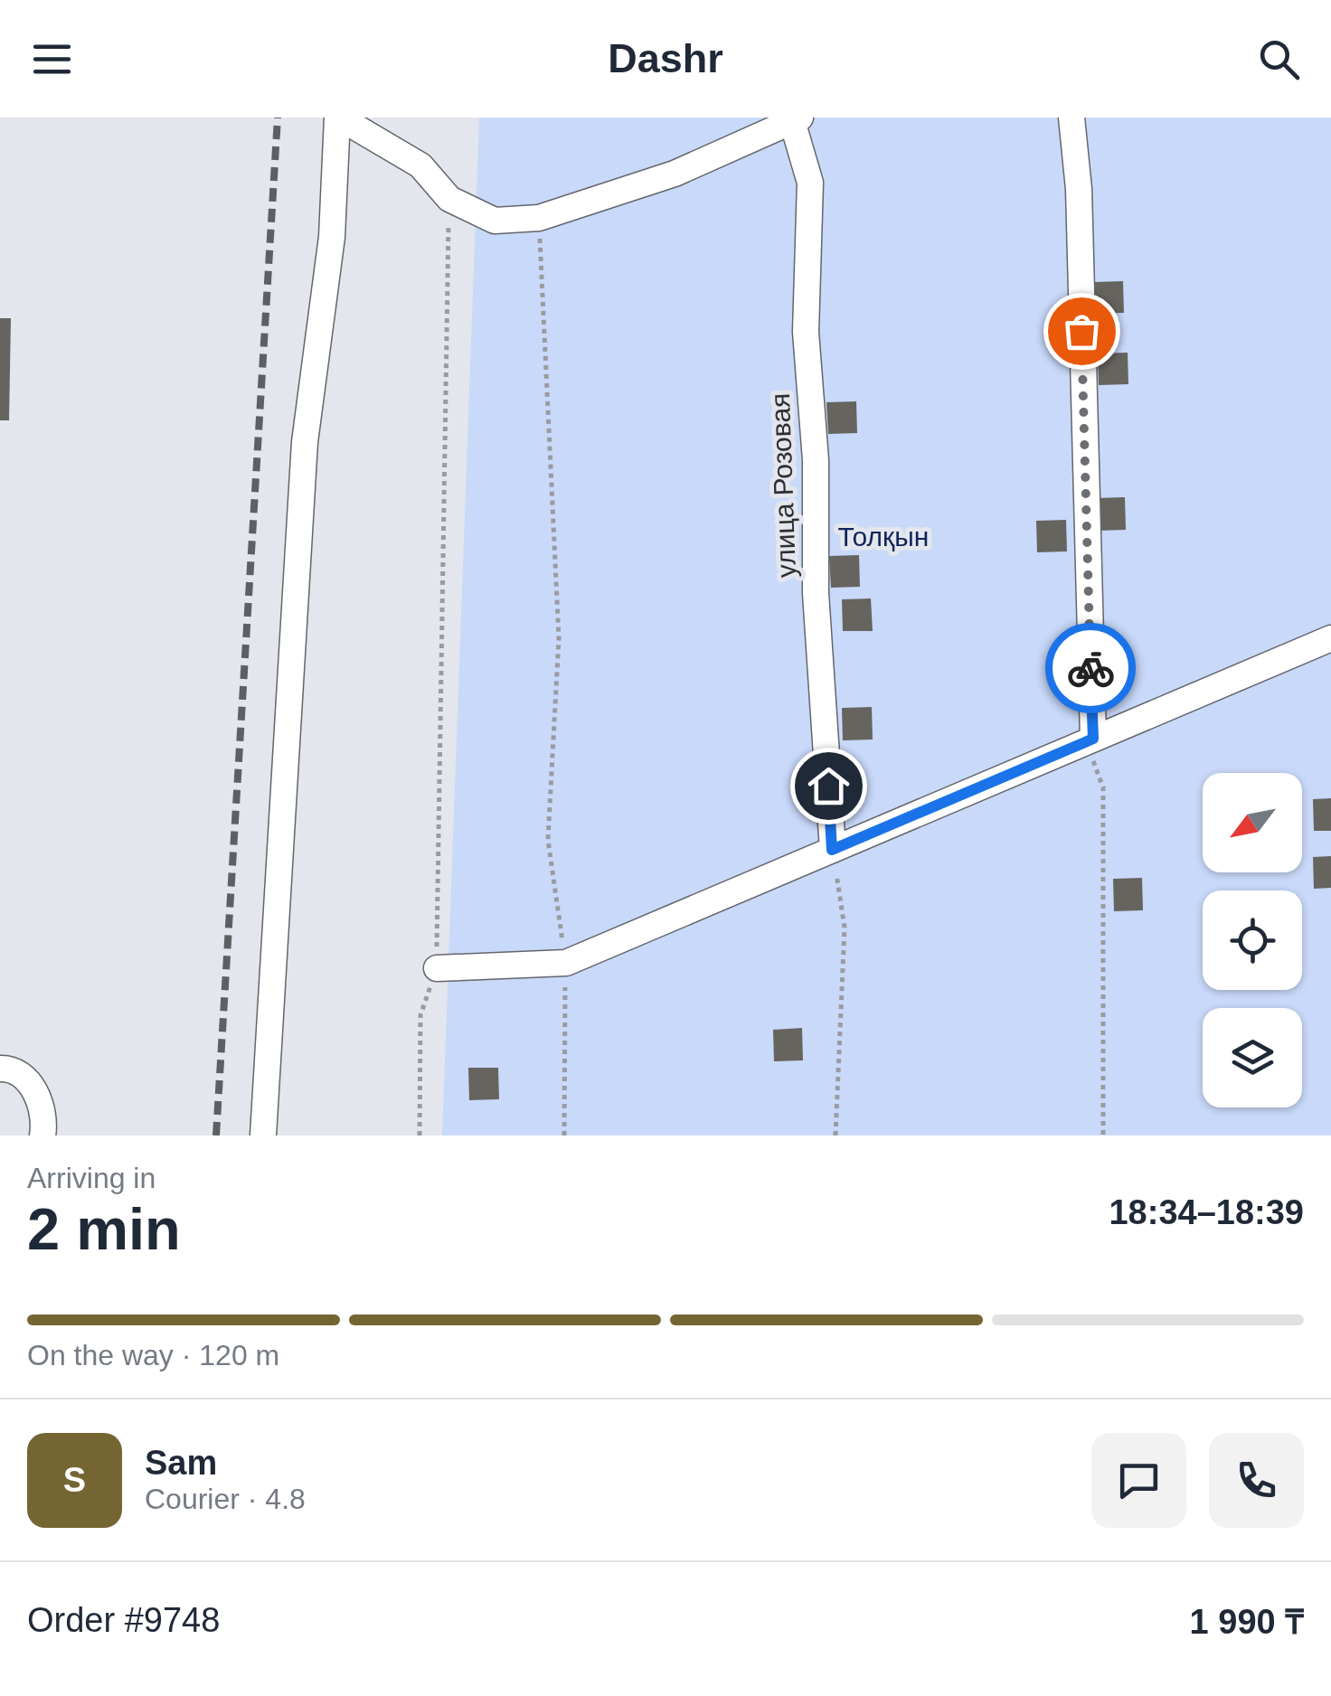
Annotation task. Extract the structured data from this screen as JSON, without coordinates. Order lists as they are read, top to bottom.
{
  "streets": {
    "street": ["улица Розовая"]
  },
  "parks": ["Толқын"],
  "north": "bottom left",
  "page": {
    "header": "Dashr",
    "heading": ["2 min", "Arriving in", "18:34–18:39"],
    "panel": [
      "Sam",
      "Courier · 4.8",
      "Order #9748",
      "1 990 ₸"
    ],
    "bar": "On the way · 120 m",
    "round": "S"
  }
}
